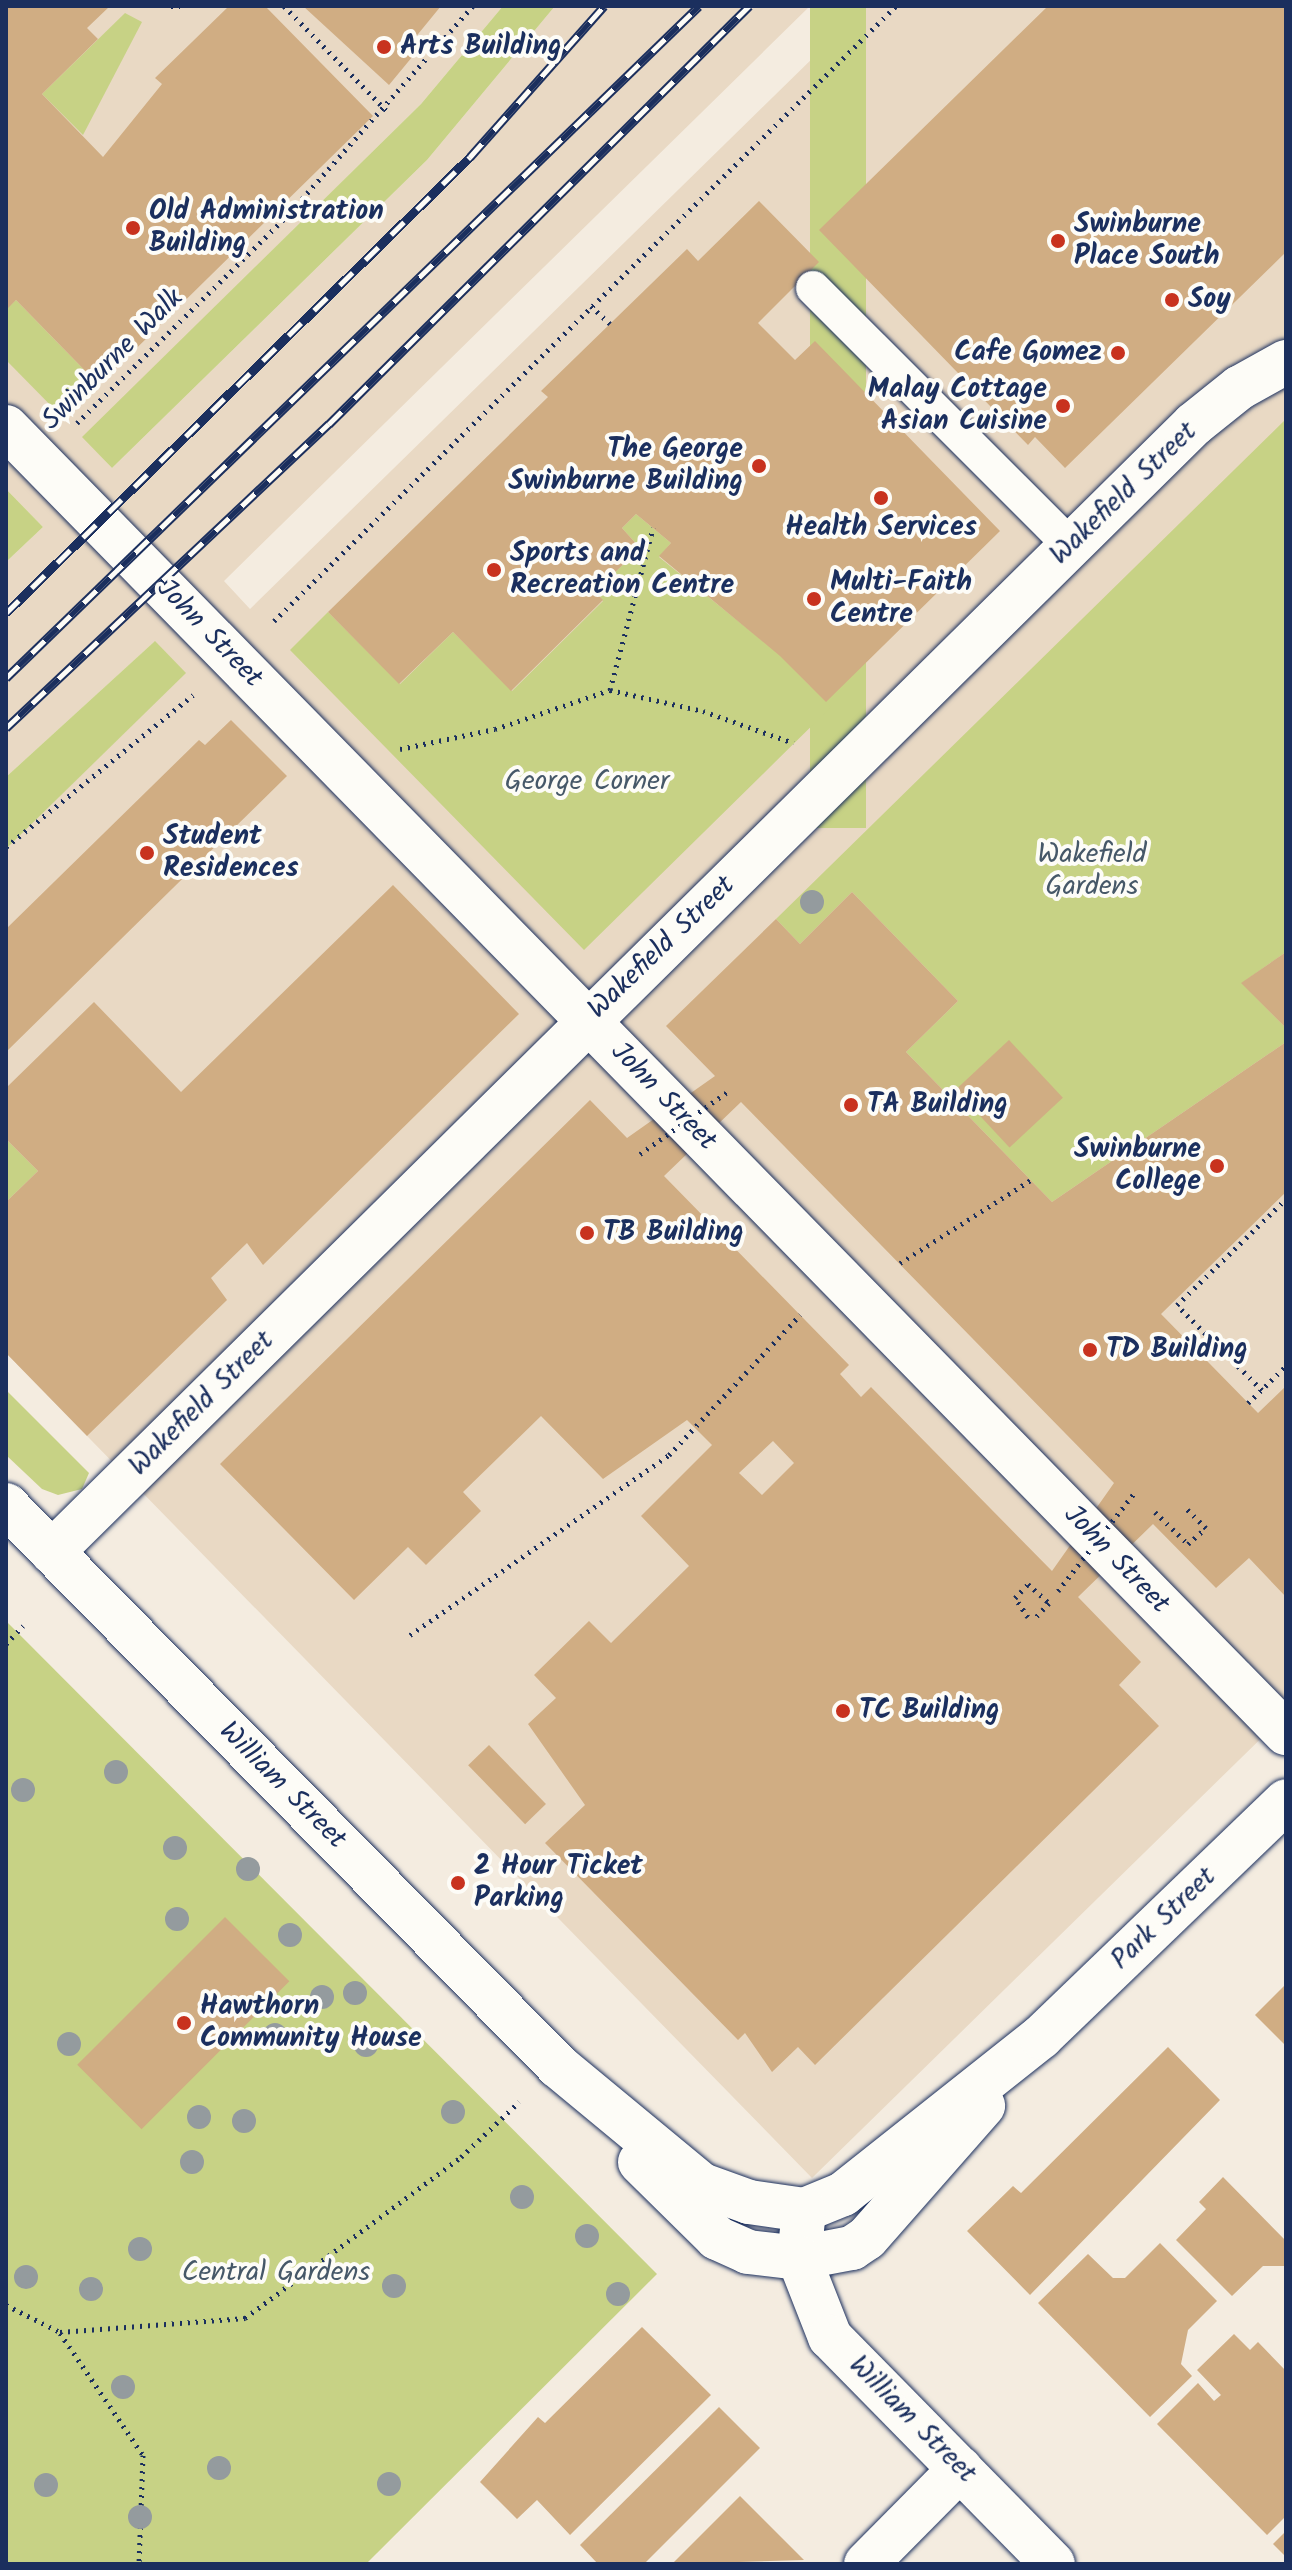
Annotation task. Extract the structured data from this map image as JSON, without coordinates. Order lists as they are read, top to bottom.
{
  "streets": {
    "street": [
      "Wakefield Street",
      "John Street",
      "William Street",
      "Park Street"
    ],
    "path": ["Swinburne Walk"]
  },
  "crossings": [
    ["Swinburne Walk", "John Street"],
    ["Wakefield Street", "John Street"],
    ["Wakefield Street", "William Street"],
    ["William Street", "Park Street"]
  ],
  "parks": ["George Corner", "Wakefield Gardens", "Central Gardens"],
  "places": [
    "Arts Building",
    "Old Administration Building",
    "Swinburne Place South",
    "Soy",
    "Cafe Gomez",
    "Malay Cottage Asian Cuisine",
    "The George Swinburne Building",
    "Health Services",
    "Sports and Recreation Centre",
    "Multi-Faith Centre",
    "Student Residences",
    "TA Building",
    "Swinburne College",
    "TB Building",
    "TD Building",
    "TC Building",
    "2 Hour Ticket Parking",
    "Hawthorn Community House"
  ]
}
